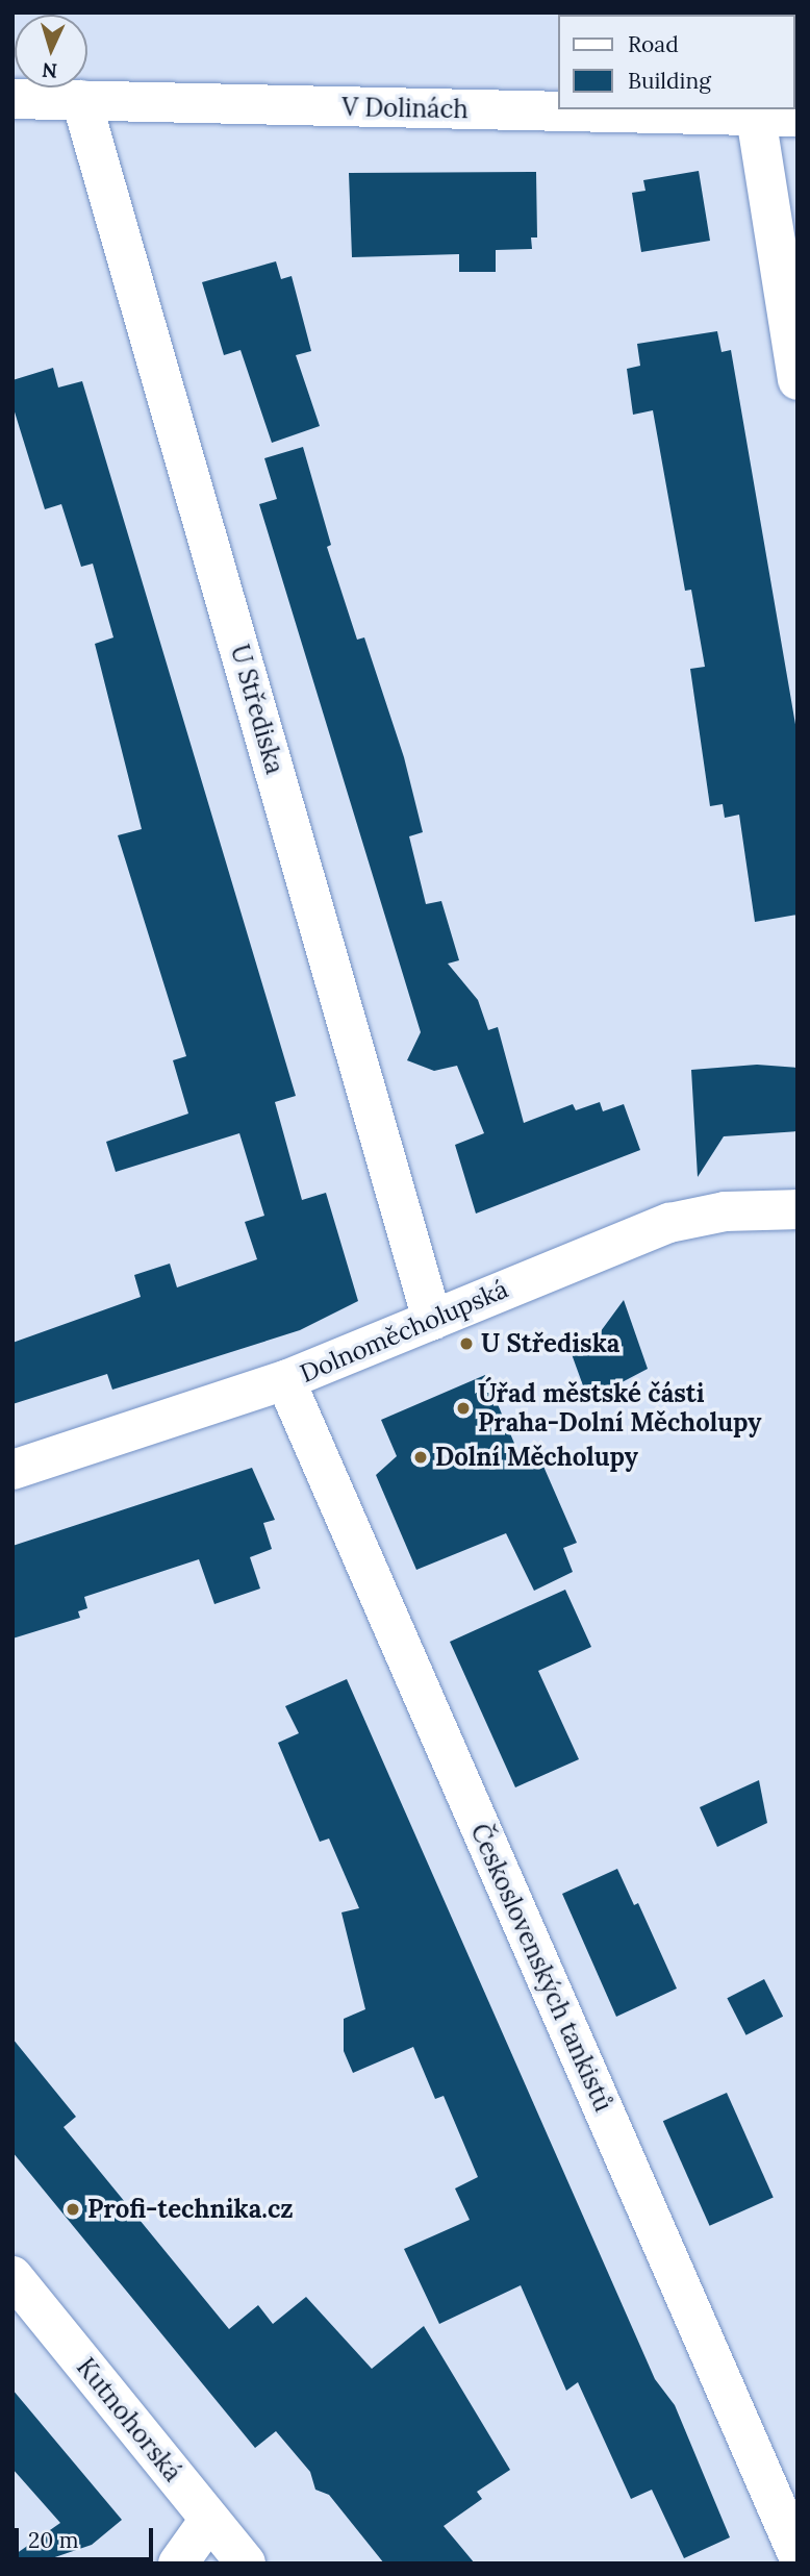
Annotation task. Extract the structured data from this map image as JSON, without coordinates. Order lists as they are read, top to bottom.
{
  "streets": {
    "street": [
      "V Dolinách",
      "U Střediska",
      "Dolnoměcholupská",
      "Československých tankistů",
      "Kutnohorská"
    ]
  },
  "crossings": [
    ["V Dolinách", "U Střediska"],
    ["U Střediska", "Dolnoměcholupská"],
    ["Dolnoměcholupská", "Československých tankistů"]
  ],
  "places": [
    "U Střediska",
    "Úřad městské části Praha-Dolní Měcholupy",
    "Dolní Měcholupy",
    "Profi-technika.cz"
  ],
  "legend": ["Road", "Building"],
  "scale_bar": "20 m",
  "north": "bottom"
}
